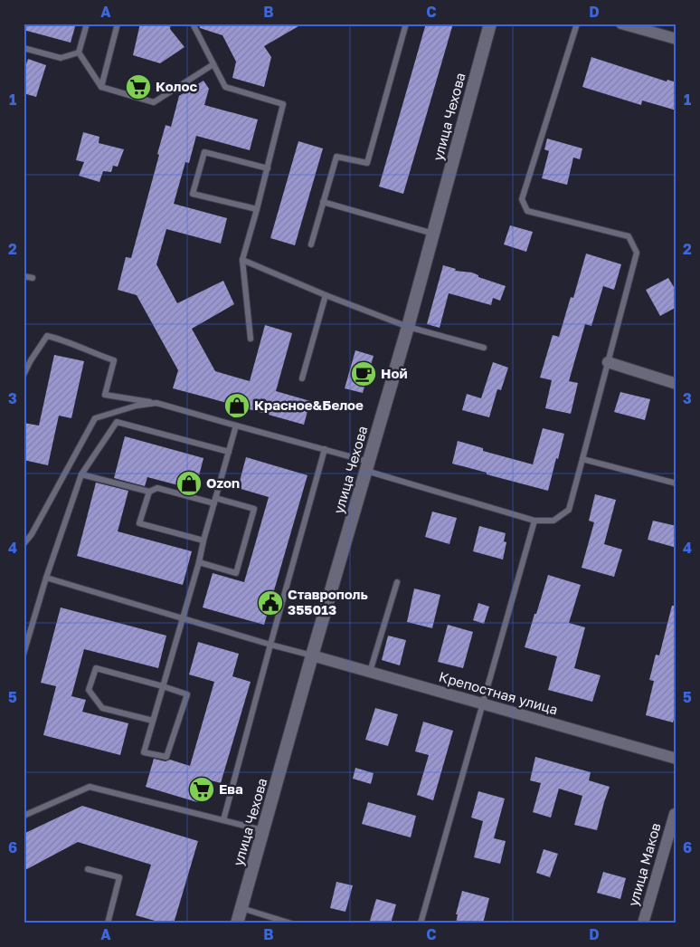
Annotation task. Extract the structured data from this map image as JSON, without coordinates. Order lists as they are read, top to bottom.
{
  "streets": {
    "street": ["улица Чехова", "Крепостная улица", "улица Маков"]
  },
  "crossings": [
    ["улица Чехова", "Крепостная улица"]
  ],
  "places": {
    "supermarket": ["Колос", "Ева"],
    "cafe": ["Ной"],
    "shop": ["Красное&Белое", "Ozon"],
    "public building": ["Ставрополь 355013"]
  },
  "grid": {
    "columns": [
      "A",
      "B",
      "C",
      "D"
    ],
    "rows": [
      "1",
      "2",
      "3",
      "4",
      "5",
      "6"
    ]
  }
}
